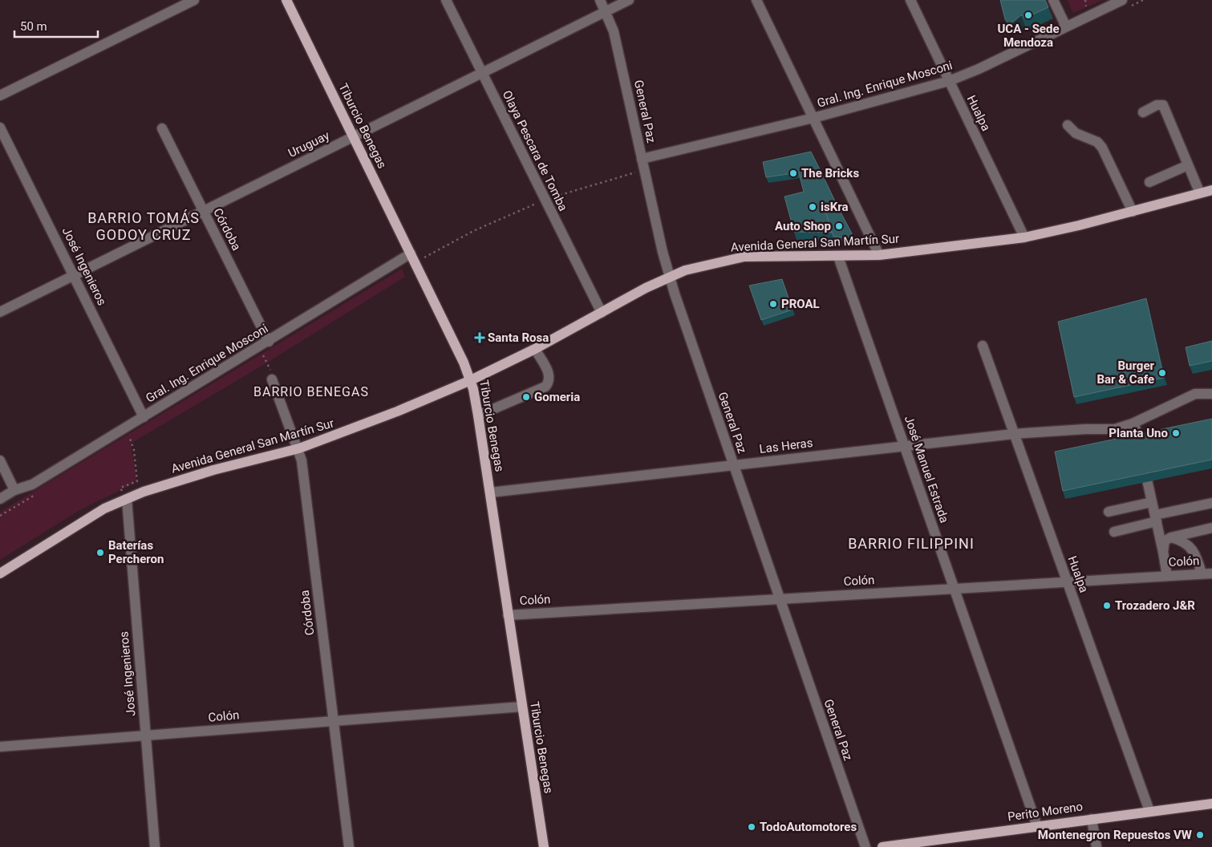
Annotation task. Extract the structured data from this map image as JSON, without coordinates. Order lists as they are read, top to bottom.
{
  "streets": {
    "main road": ["Tiburcio Benegas", "Avenida General San Martín Sur", "Perito Moreno"],
    "street": [
      "Gral. Ing. Enrique Mosconi",
      "General Paz",
      "Hualpa",
      "Uruguay",
      "Olaya Pescara de Tomba",
      "Córdoba",
      "José Ingenieros",
      "Las Heras",
      "José Manuel Estrada",
      "Colón"
    ]
  },
  "crossings": [
    ["Gral. Ing. Enrique Mosconi", "General Paz"],
    ["Gral. Ing. Enrique Mosconi", "Hualpa"],
    ["Gral. Ing. Enrique Mosconi", "Tiburcio Benegas"],
    ["Gral. Ing. Enrique Mosconi", "Córdoba"],
    ["Gral. Ing. Enrique Mosconi", "José Ingenieros"],
    ["General Paz", "Uruguay"],
    ["General Paz", "Avenida General San Martín Sur"],
    ["General Paz", "Las Heras"],
    ["General Paz", "Colón"],
    ["Hualpa", "Avenida General San Martín Sur"],
    ["Hualpa", "Las Heras"],
    ["Hualpa", "Colón"],
    ["Hualpa", "Perito Moreno"],
    ["Tiburcio Benegas", "Uruguay"],
    ["Tiburcio Benegas", "Avenida General San Martín Sur"],
    ["Tiburcio Benegas", "Las Heras"],
    ["Tiburcio Benegas", "Colón"],
    ["Uruguay", "Olaya Pescara de Tomba"],
    ["Uruguay", "Córdoba"],
    ["Uruguay", "José Ingenieros"],
    ["Olaya Pescara de Tomba", "Avenida General San Martín Sur"],
    ["Córdoba", "Avenida General San Martín Sur"],
    ["Córdoba", "Colón"],
    ["Avenida General San Martín Sur", "José Ingenieros"],
    ["Avenida General San Martín Sur", "José Manuel Estrada"],
    ["José Ingenieros", "Colón"],
    ["Las Heras", "José Manuel Estrada"],
    ["José Manuel Estrada", "Colón"],
    ["José Manuel Estrada", "Perito Moreno"]
  ],
  "districts": ["BARRIO TOMÁS GODOY CRUZ", "BARRIO BENEGAS", "BARRIO FILIPPINI"],
  "places": {
    "other": [
      "UCA - Sede Mendoza",
      "The Bricks",
      "isKra",
      "Auto Shop",
      "PROAL",
      "Burger Bar & Cafe",
      "Gomeria",
      "Planta Uno",
      "Baterías Percheron",
      "Trozadero J&R",
      "TodoAutomotores",
      "Montenegron Repuestos VW"
    ],
    "health": ["Santa Rosa"]
  },
  "scale_bar": "50 m"
}
